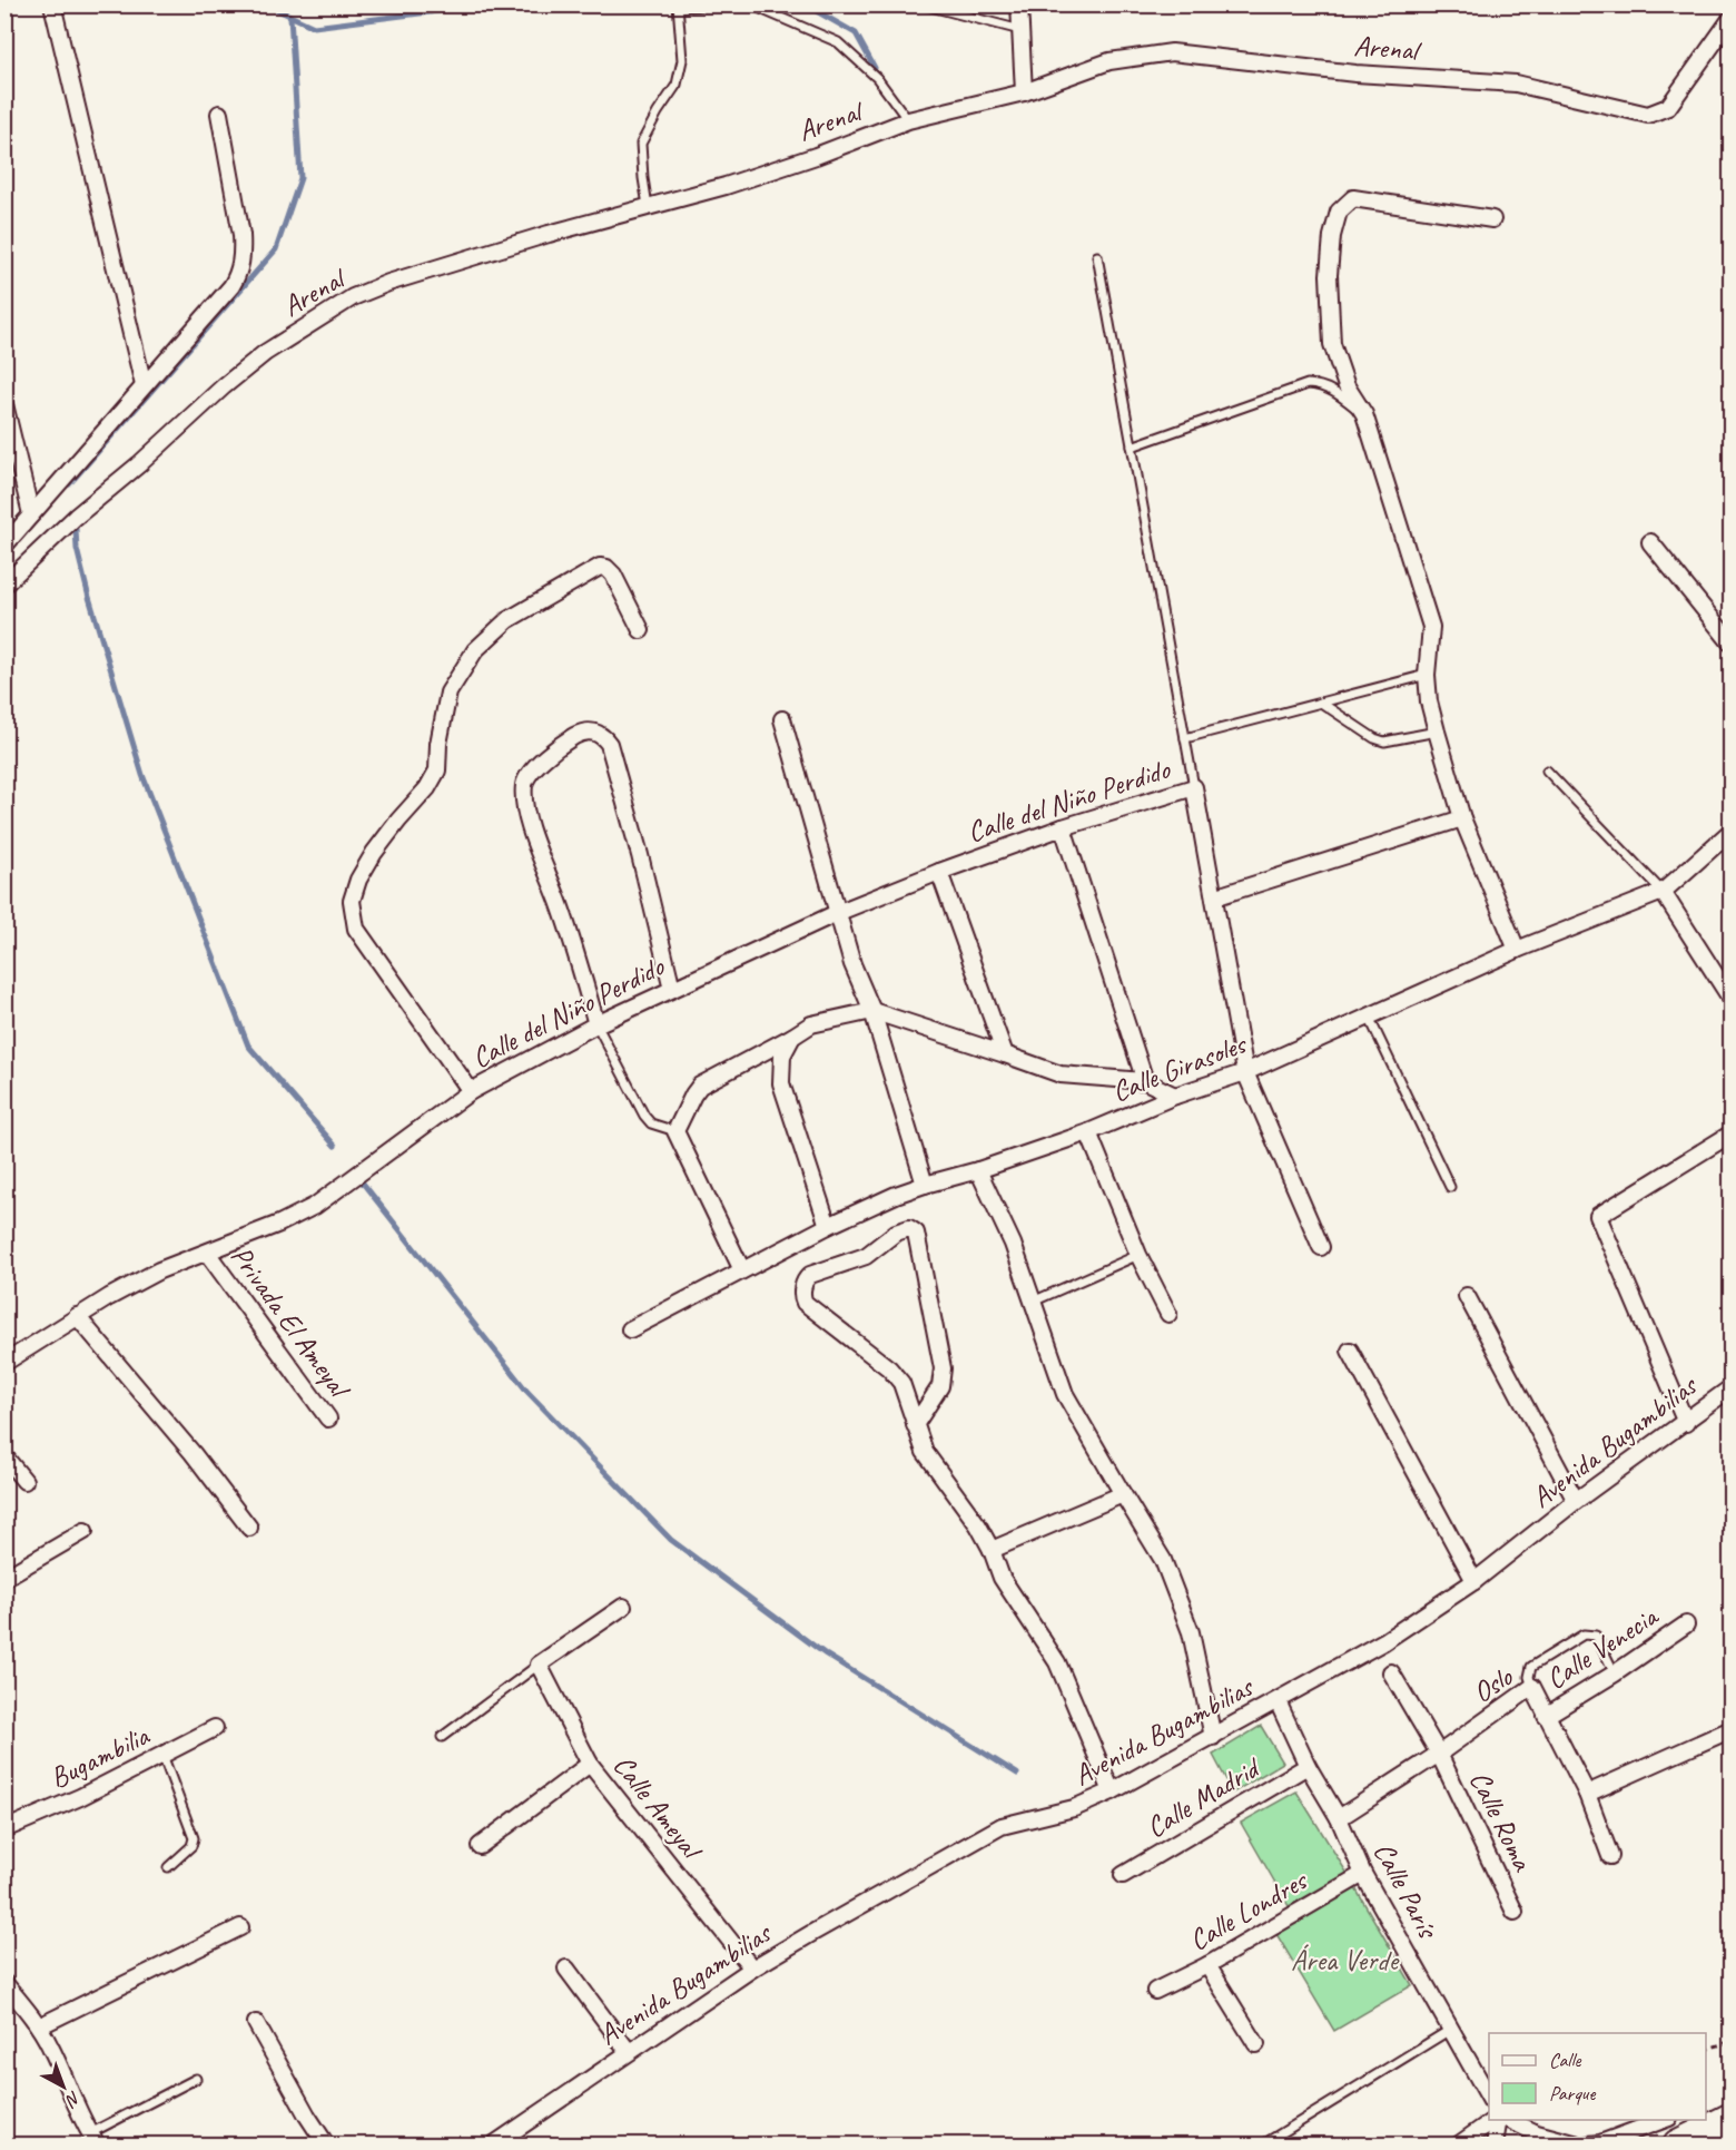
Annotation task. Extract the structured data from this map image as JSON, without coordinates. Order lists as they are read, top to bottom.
{
  "streets": {
    "street": [
      "Arenal",
      "Calle del Niño Perdido",
      "Calle Girasoles",
      "Privada El Ameyal",
      "Avenida Bugambilias",
      "Calle Venecia",
      "Oslo",
      "Bugambilia",
      "Calle Madrid",
      "Calle Ameyal",
      "Calle Roma",
      "Calle París",
      "Calle Londres"
    ]
  },
  "crossings": [
    ["Calle del Niño Perdido", "Privada El Ameyal"],
    ["Avenida Bugambilias", "Calle Ameyal"],
    ["Avenida Bugambilias", "Calle París"],
    ["Calle Venecia", "Oslo"],
    ["Oslo", "Calle Roma"],
    ["Calle Madrid", "Calle París"],
    ["Calle París", "Calle Londres"]
  ],
  "parks": ["Área Verde"],
  "legend": ["Calle", "Parque"],
  "north": "bottom right"
}
